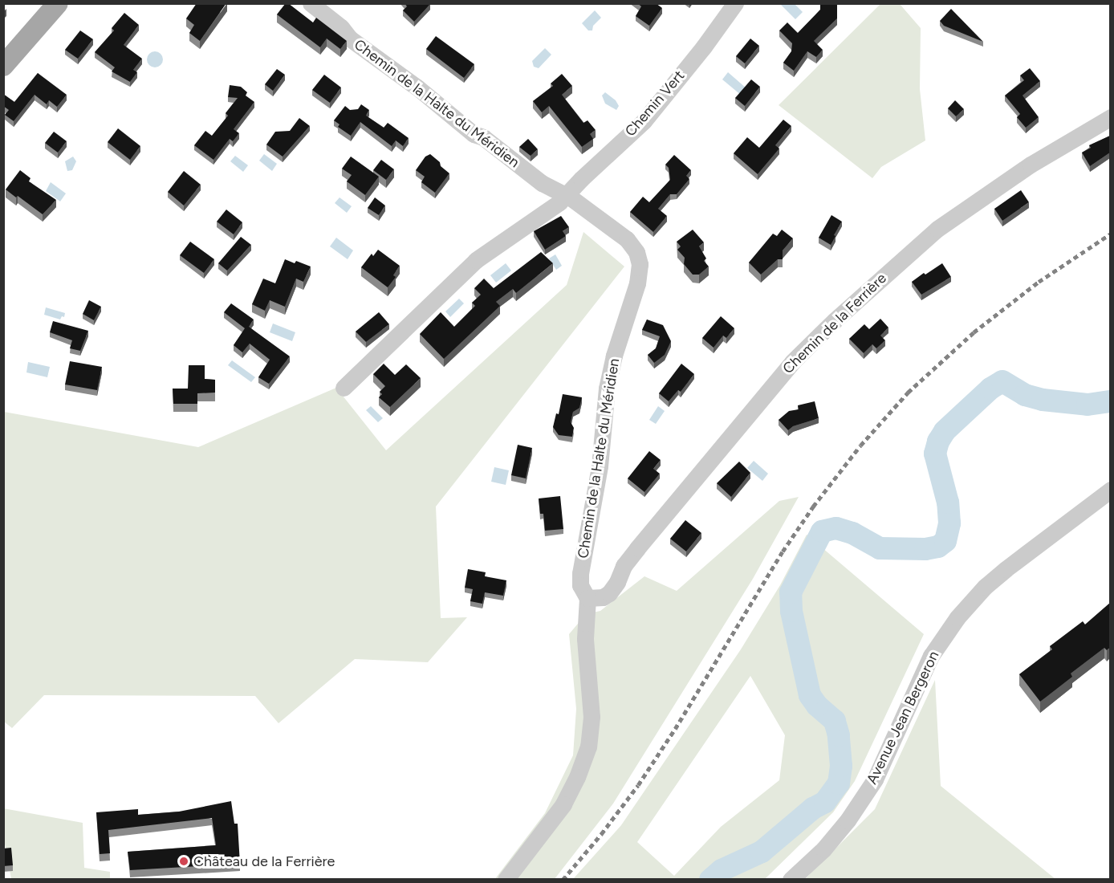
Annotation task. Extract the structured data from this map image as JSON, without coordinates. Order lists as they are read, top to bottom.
{
  "streets": {
    "street": [
      "Chemin de la Halte du Méridien",
      "Chemin Vert",
      "Chemin de la Ferrière",
      "Avenue Jean Bergeron"
    ]
  },
  "crossings": [
    ["Chemin de la Halte du Méridien", "Chemin Vert"],
    ["Chemin de la Halte du Méridien", "Chemin de la Ferrière"]
  ],
  "places": ["Château de la Ferrière"]
}
